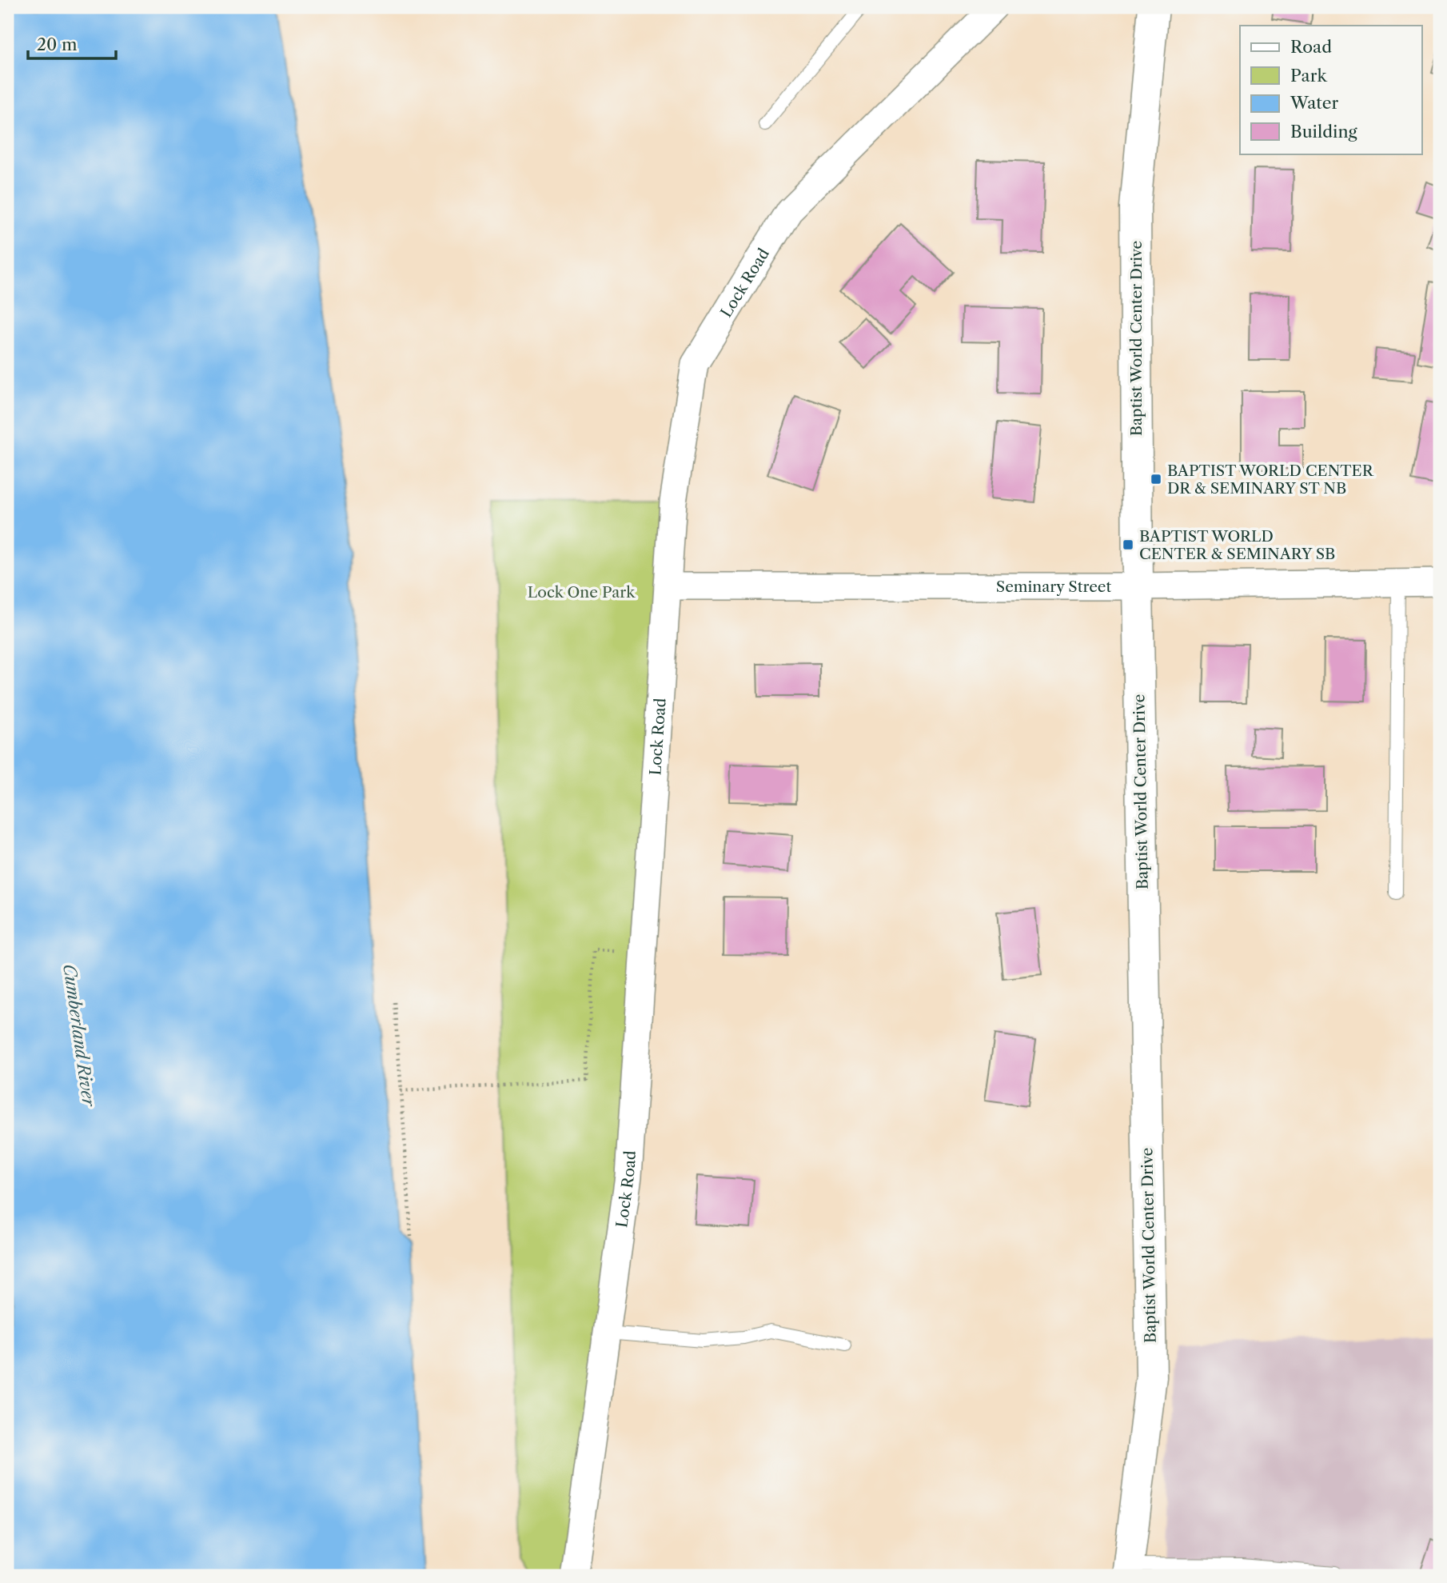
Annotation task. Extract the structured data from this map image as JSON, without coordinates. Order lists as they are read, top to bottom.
{
  "streets": {
    "street": ["Lock Road", "Baptist World Center Drive", "Seminary Street"]
  },
  "crossings": [
    ["Lock Road", "Seminary Street"],
    ["Baptist World Center Drive", "Seminary Street"]
  ],
  "water": ["Cumberland River"],
  "parks": ["Lock One Park"],
  "places": {
    "transit": ["BAPTIST WORLD CENTER DR & SEMINARY ST NB", "BAPTIST WORLD CENTER & SEMINARY SB"]
  },
  "legend": [
    "Road",
    "Park",
    "Water",
    "Building"
  ],
  "scale_bar": "20 m"
}
